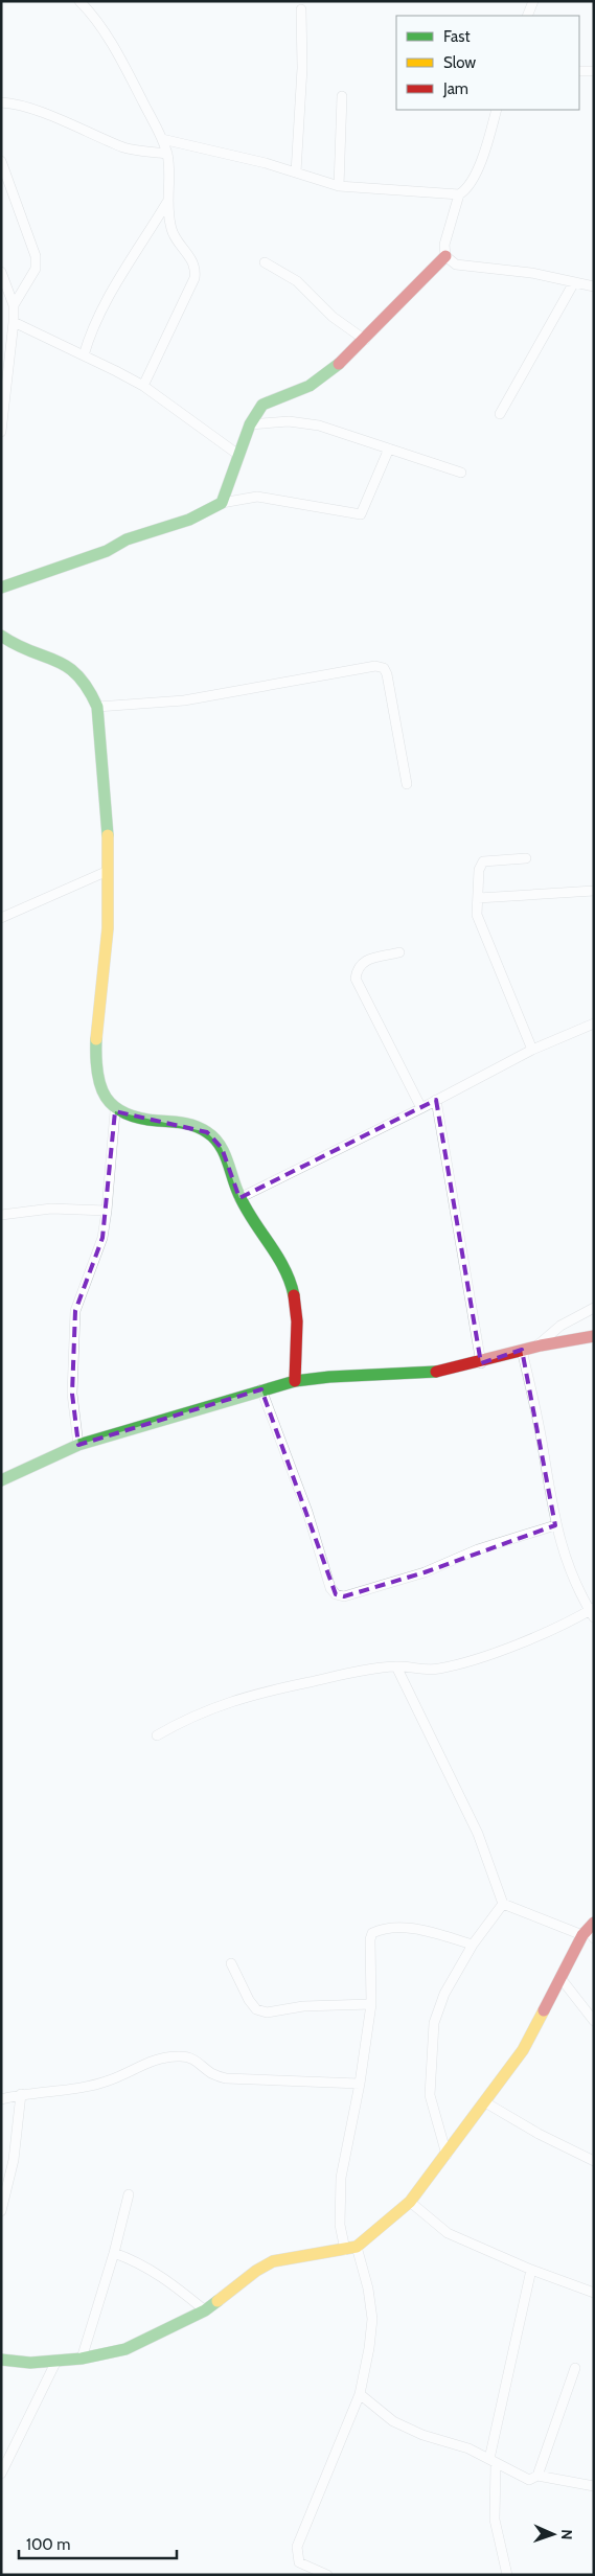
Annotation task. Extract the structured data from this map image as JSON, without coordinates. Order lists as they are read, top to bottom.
{
  "legend": ["Fast", "Slow", "Jam"],
  "scale_bar": "100 m",
  "north": "right"
}
